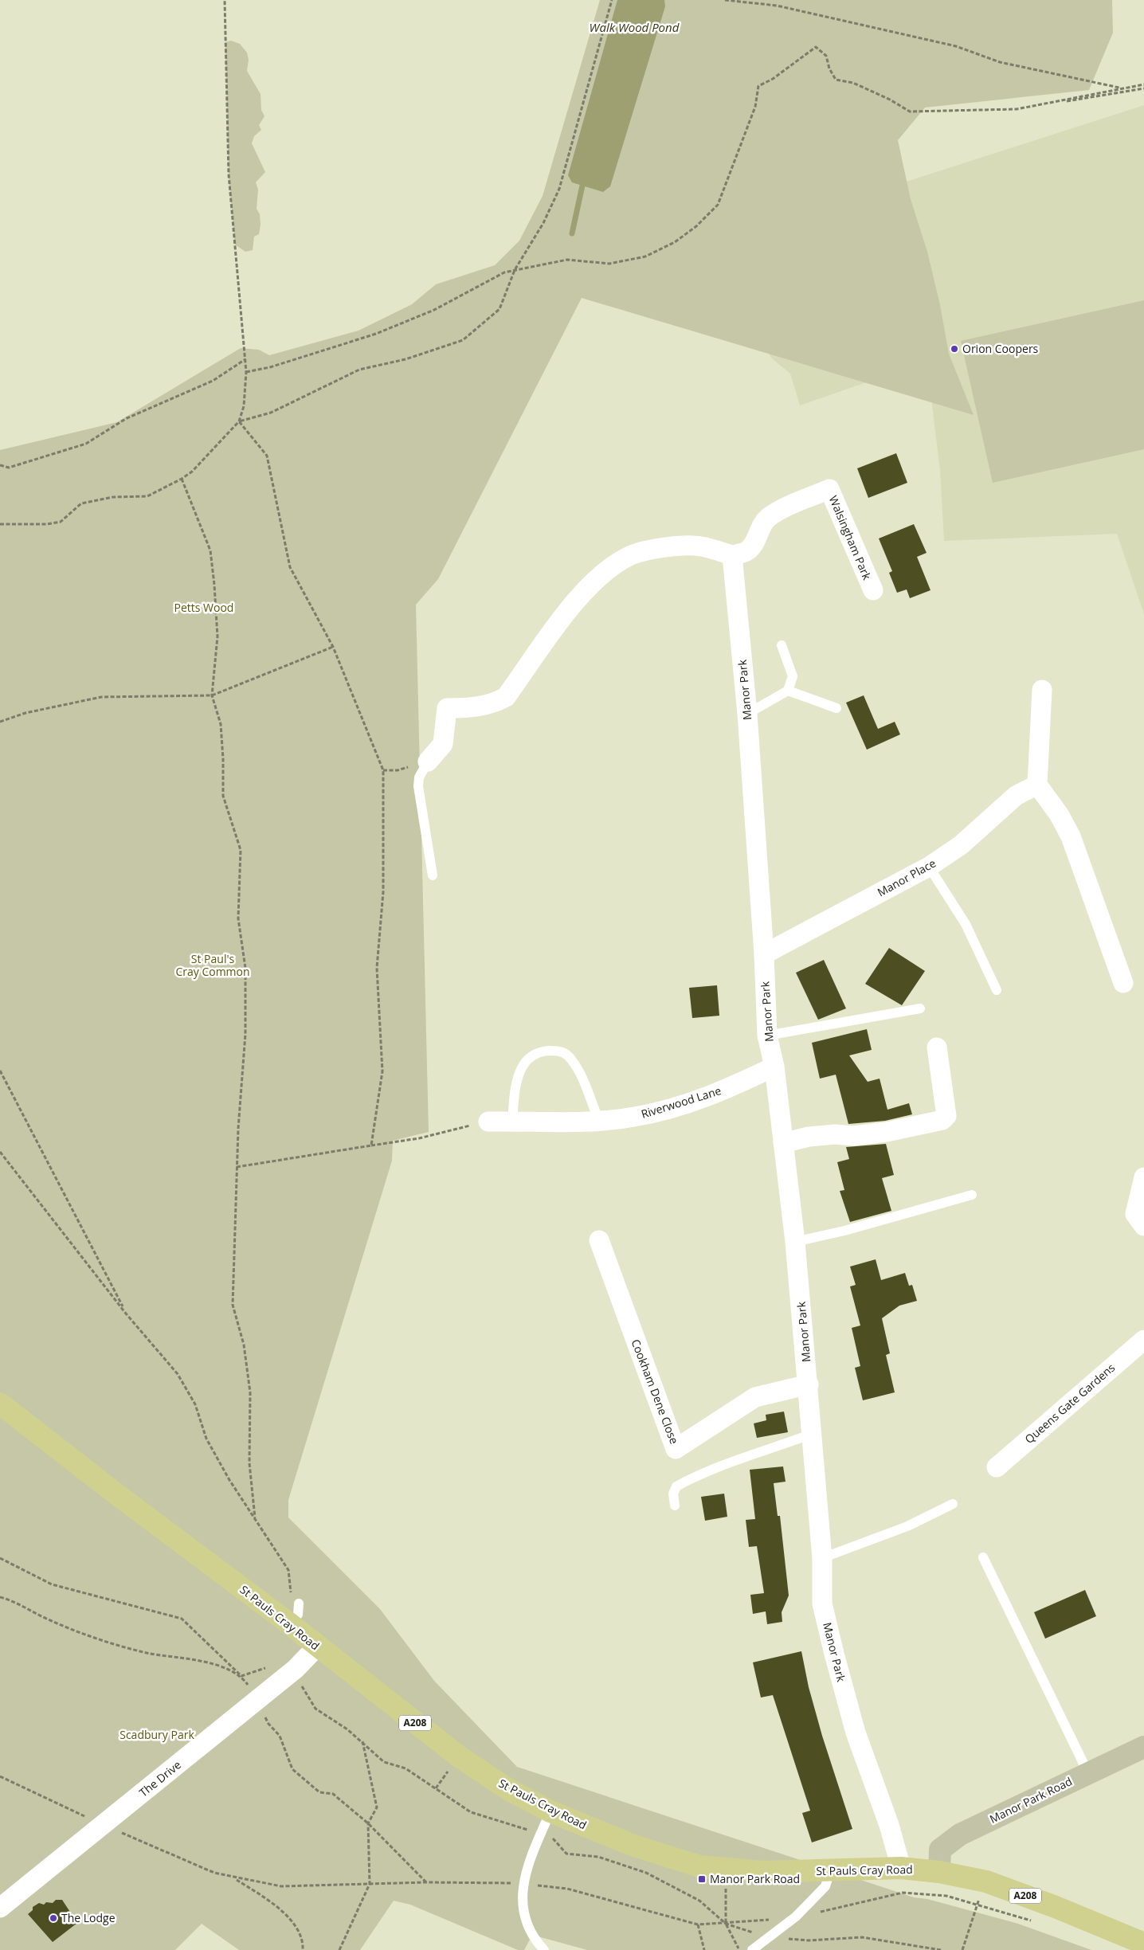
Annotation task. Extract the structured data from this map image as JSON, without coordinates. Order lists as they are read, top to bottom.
{
  "streets": {
    "main road": ["St Pauls Cray Road", "A208", "Manor Park Road"],
    "street": [
      "Walsingham Park",
      "Manor Park",
      "Manor Place",
      "Riverwood Lane",
      "Cookham Dene Close",
      "Queens Gate Gardens",
      "The Drive"
    ]
  },
  "crossings": [
    ["Walsingham Park", "Manor Park"],
    ["Manor Park", "Manor Place"],
    ["Manor Park", "Riverwood Lane"],
    ["Manor Park", "Cookham Dene Close"],
    ["Manor Park", "St Pauls Cray Road"],
    ["St Pauls Cray Road", "The Drive"],
    ["St Pauls Cray Road", "Manor Park Road"]
  ],
  "water": ["Walk Wood Pond"],
  "parks": ["Petts Wood", "St Paul's Cray Common", "Scadbury Park"],
  "places": {
    "other": ["Orion Coopers", "The Lodge"],
    "transit": ["Manor Park Road"]
  }
}
